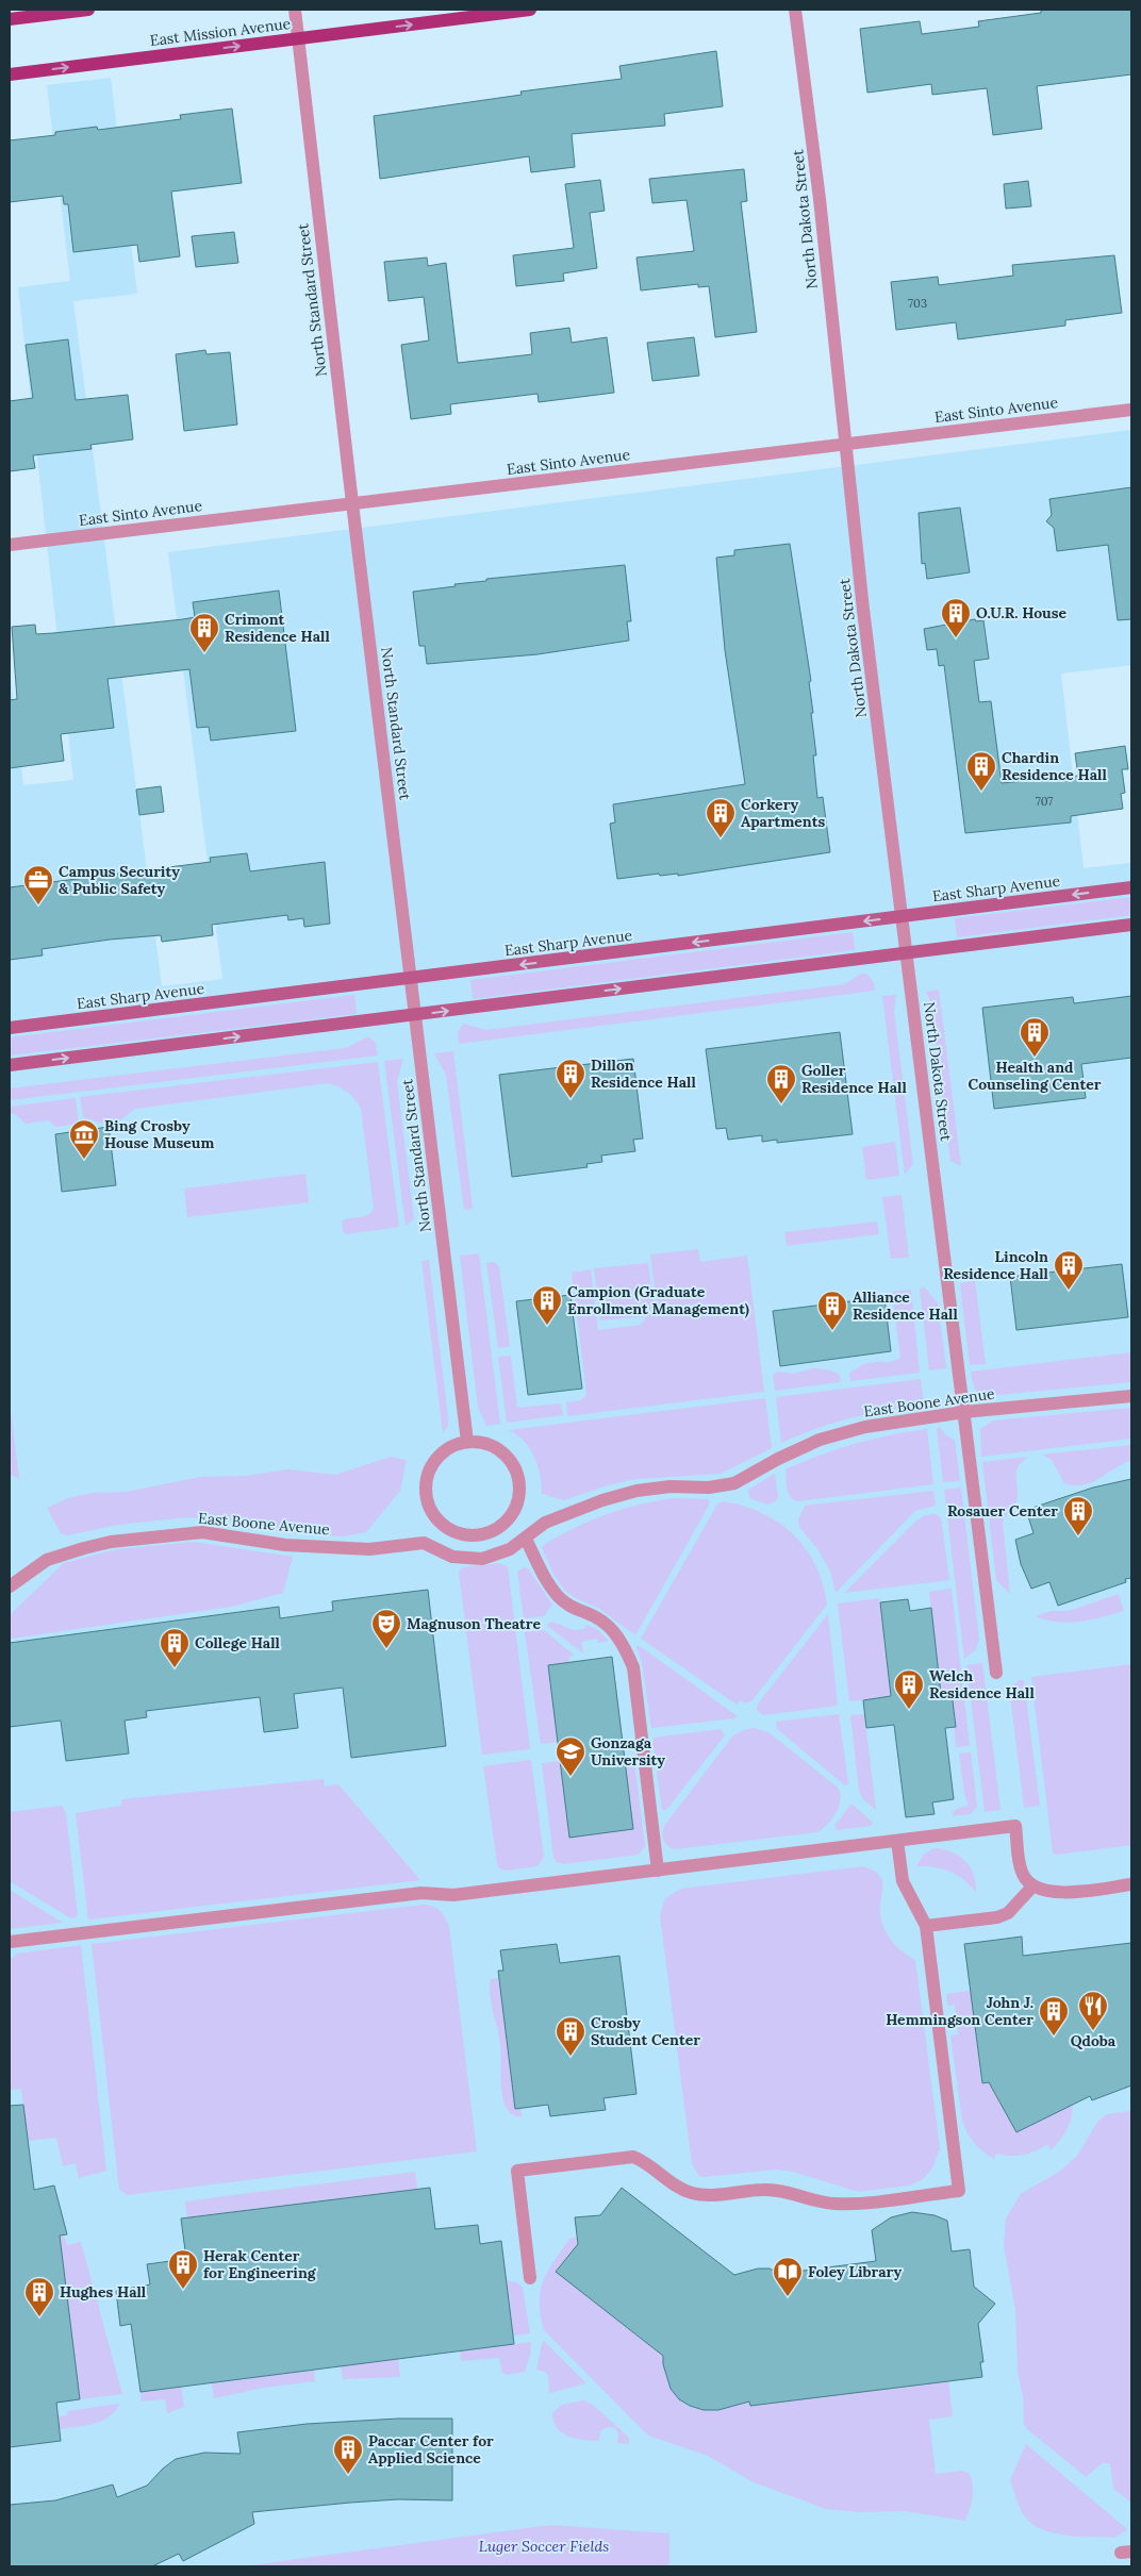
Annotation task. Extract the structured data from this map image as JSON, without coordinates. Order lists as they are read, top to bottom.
{
  "streets": {
    "main road": ["East Mission Avenue"],
    "street": [
      "North Dakota Street",
      "North Standard Street",
      "East Sinto Avenue",
      "East Sharp Avenue",
      "East Boone Avenue"
    ]
  },
  "crossings": [
    ["East Mission Avenue", "North Standard Street"],
    ["North Dakota Street", "East Sinto Avenue"],
    ["North Dakota Street", "East Sharp Avenue"],
    ["North Dakota Street", "East Boone Avenue"],
    ["North Standard Street", "East Sinto Avenue"],
    ["North Standard Street", "East Sharp Avenue"]
  ],
  "one_way": ["East Mission Avenue"],
  "parks": ["Luger Soccer Fields"],
  "places": {
    "building": [
      "O.U.R. House",
      "Crimont Residence Hall",
      "Chardin Residence Hall",
      "Corkery Apartments",
      "Health and Counseling Center",
      "Dillon Residence Hall",
      "Goller Residence Hall",
      "Lincoln Residence Hall",
      "Campion (Graduate Enrollment Management)",
      "Alliance Residence Hall",
      "Rosauer Center",
      "College Hall",
      "Welch Residence Hall",
      "John J. Hemmingson Center",
      "Crosby Student Center",
      "Herak Center for Engineering",
      "Hughes Hall",
      "Paccar Center for Applied Science"
    ],
    "office": ["Campus Security & Public Safety"],
    "museum": ["Bing Crosby House Museum"],
    "theatre": ["Magnuson Theatre"],
    "school or university": ["Gonzaga University"],
    "restaurant": ["Qdoba"],
    "library": ["Foley Library"]
  },
  "house_numbers": ["703", "707"]
}
